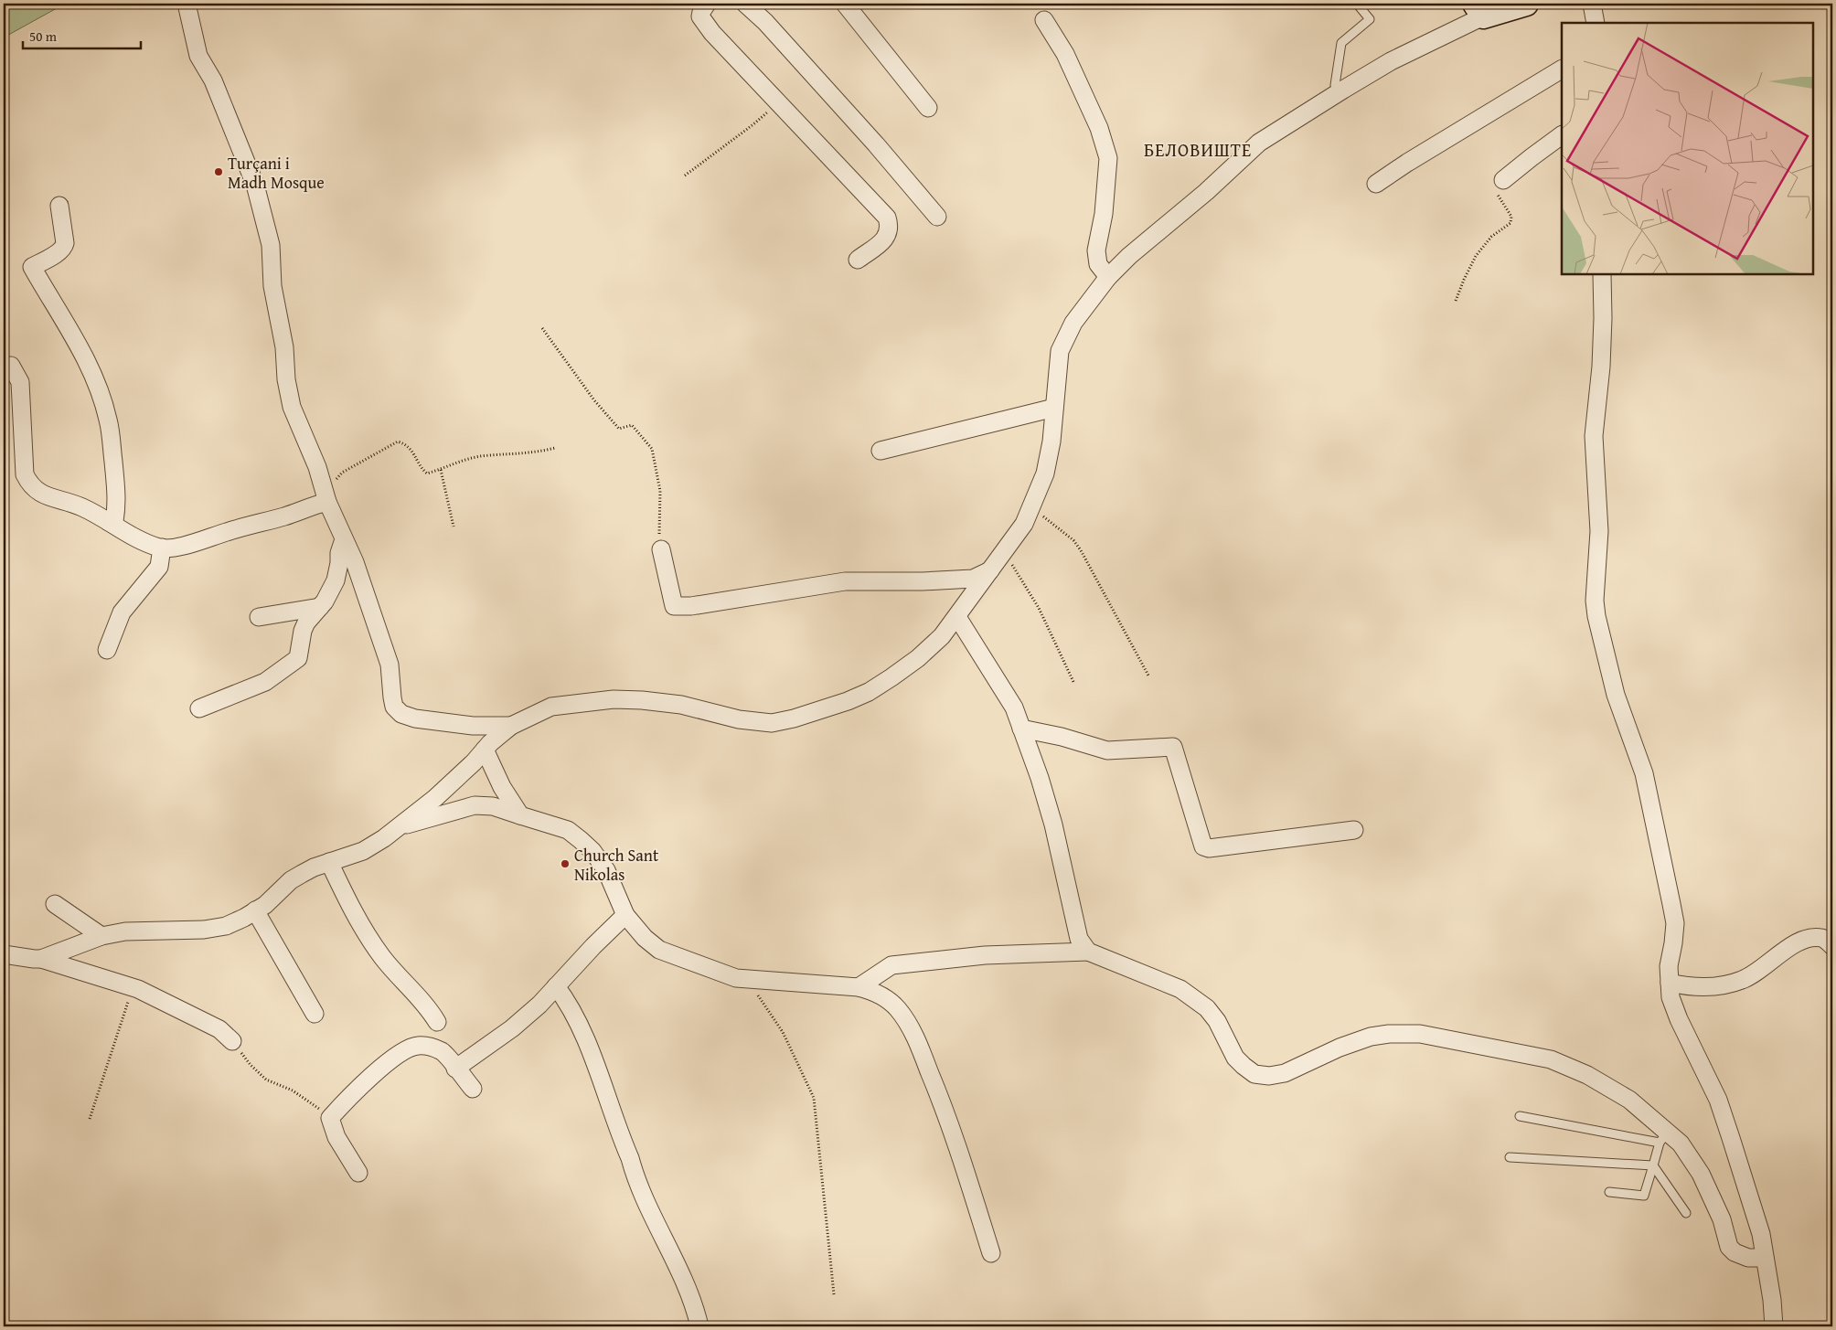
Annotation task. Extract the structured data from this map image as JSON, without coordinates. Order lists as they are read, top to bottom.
{
  "districts": ["БЕЛОВИШТЕ"],
  "places": ["Turçani i Madh Mosque", "Church Sant Nikolas"],
  "scale_bar": "50 m"
}
